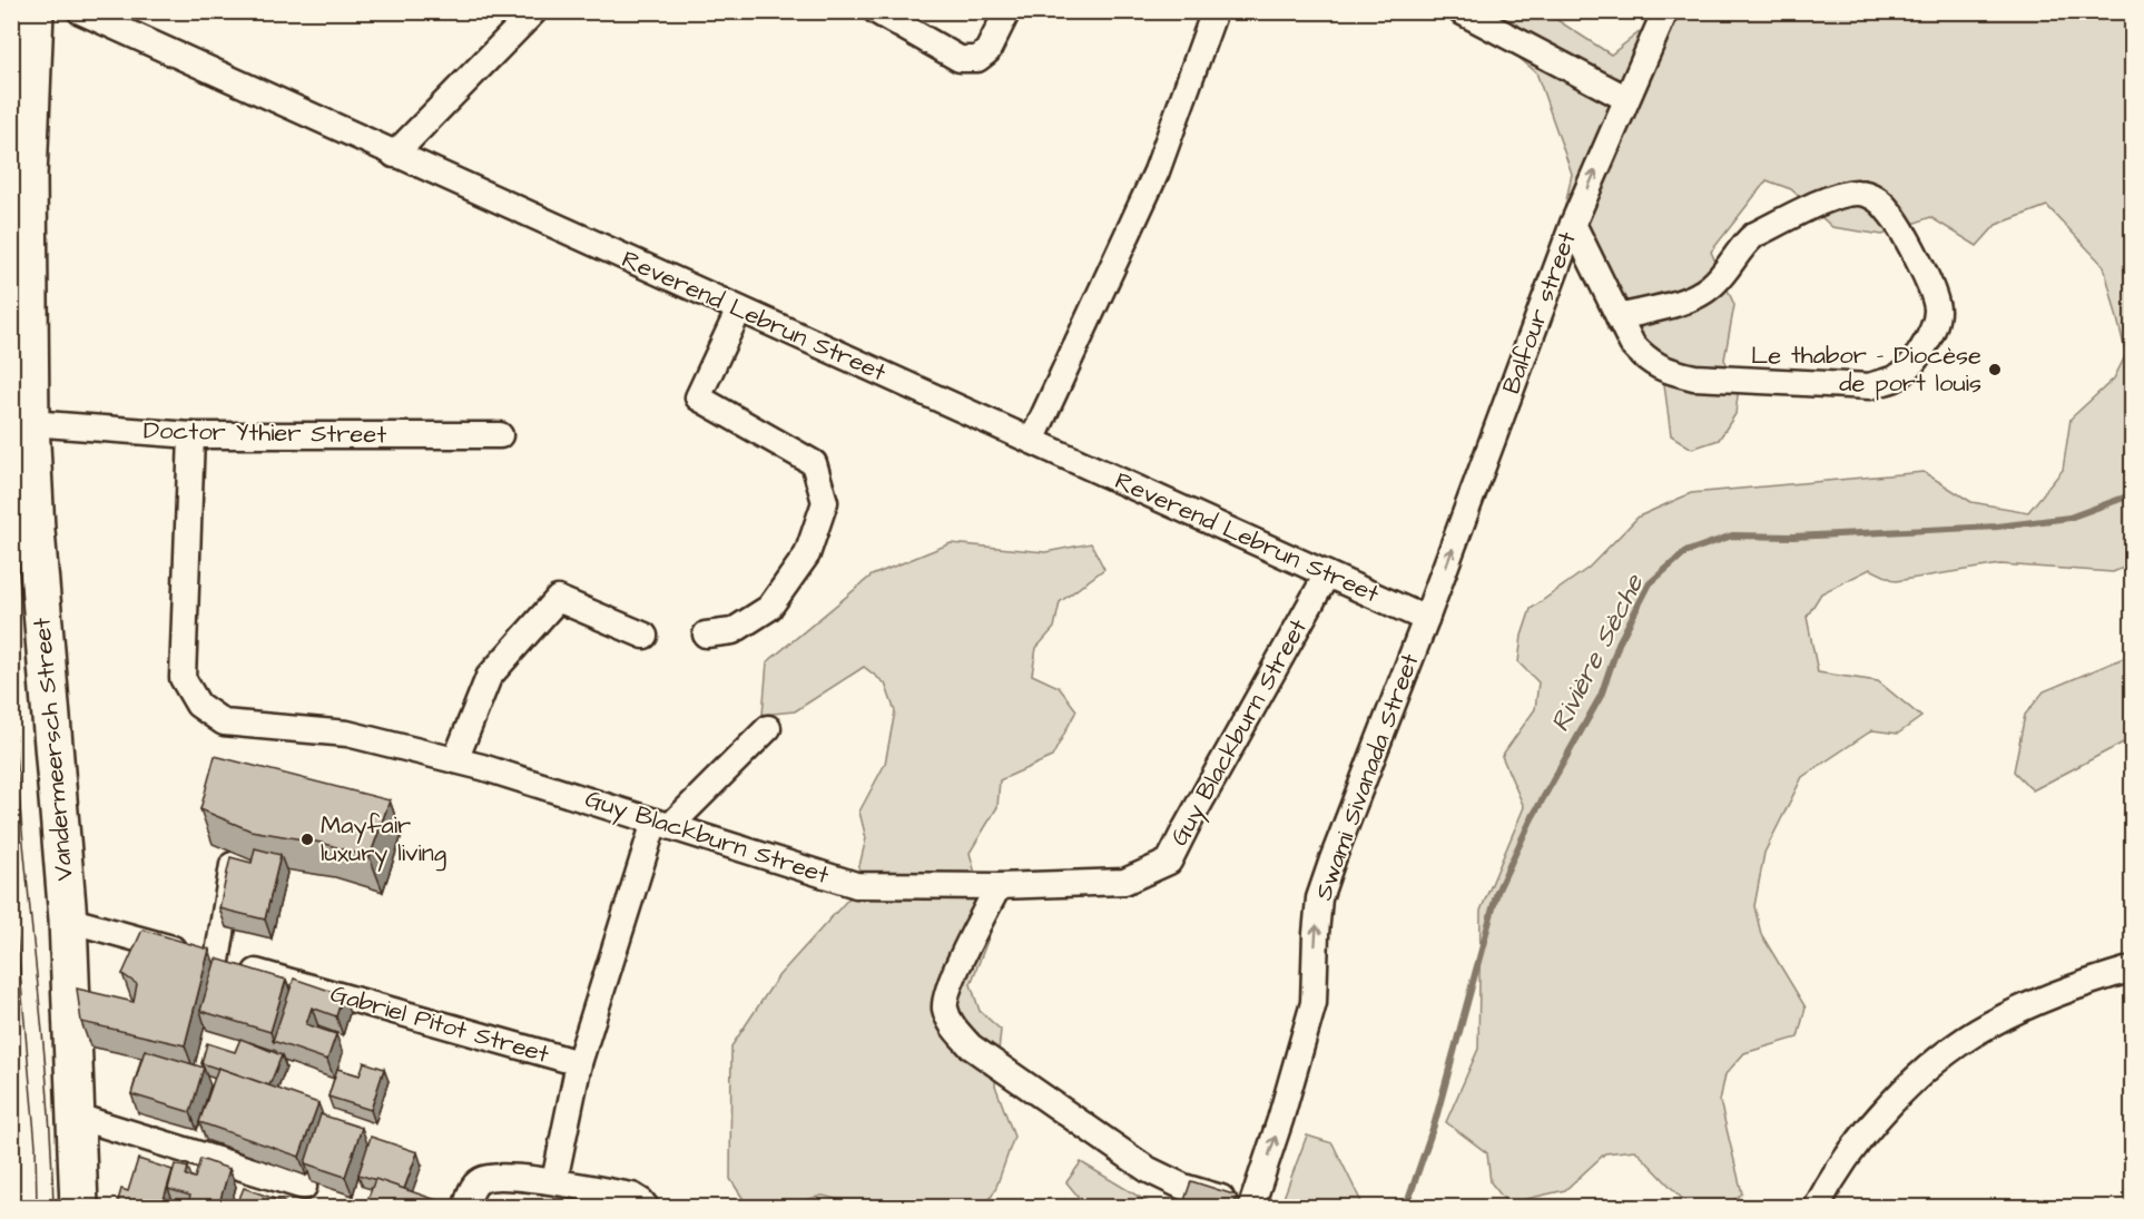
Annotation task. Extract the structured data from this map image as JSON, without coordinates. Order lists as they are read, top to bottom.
{
  "streets": {
    "main road": ["Vandermeersch Street"],
    "street": [
      "Balfour street",
      "Reverend Lebrun Street",
      "Doctor Ythier Street",
      "Guy Blackburn Street",
      "Swami Sivanada Street",
      "Gabriel Pitot Street"
    ]
  },
  "crossings": [
    ["Balfour street", "Reverend Lebrun Street"],
    ["Balfour street", "Swami Sivanada Street"],
    ["Reverend Lebrun Street", "Guy Blackburn Street"],
    ["Reverend Lebrun Street", "Swami Sivanada Street"],
    ["Doctor Ythier Street", "Guy Blackburn Street"],
    ["Doctor Ythier Street", "Vandermeersch Street"],
    ["Vandermeersch Street", "Gabriel Pitot Street"]
  ],
  "one_way": ["Balfour street", "Swami Sivanada Street"],
  "water": ["Rivière Sèche"],
  "places": ["Le thabor - Diocèse de port louis", "Mayfair luxury living"]
}
